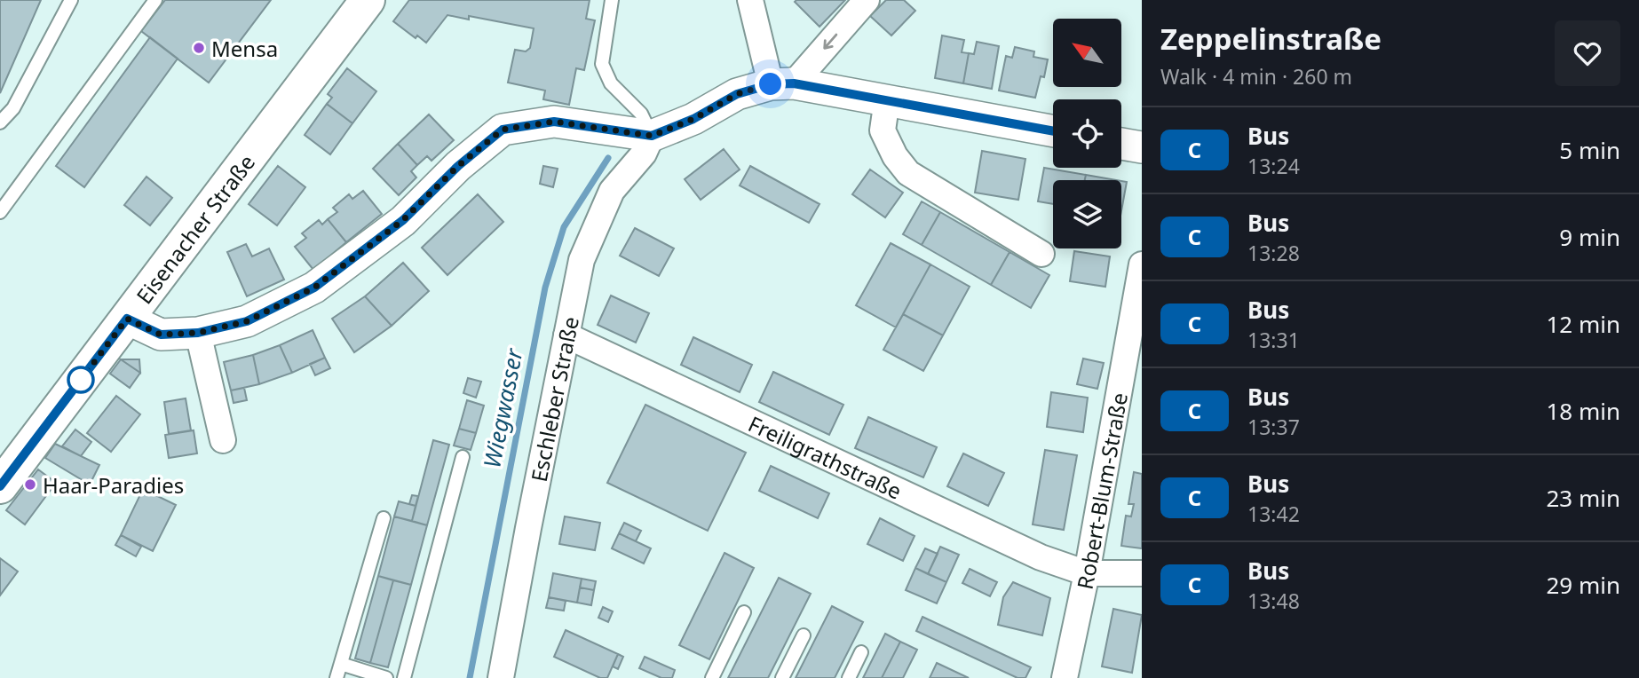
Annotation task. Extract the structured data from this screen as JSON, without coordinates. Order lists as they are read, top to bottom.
{
  "streets": {
    "main road": ["Eisenacher Straße"],
    "street": ["Eschleber Straße", "Freiligrathstraße", "Robert-Blum-Straße"]
  },
  "crossings": [
    ["Eschleber Straße", "Freiligrathstraße"],
    ["Freiligrathstraße", "Robert-Blum-Straße"]
  ],
  "water": ["Wiegwasser"],
  "places": ["Mensa", "Haar-Paradies"],
  "lines": ["bus line C"],
  "north": "top left",
  "page": {
    "heading": ["Zeppelinstraße", "Walk · 4 min · 260 m"],
    "list": [
      {
        "mark": "C",
        "name": "Bus",
        "note": "13:24",
        "value": "5 min"
      },
      {
        "mark": "C",
        "name": "Bus",
        "note": "13:28",
        "value": "9 min"
      },
      {
        "mark": "C",
        "name": "Bus",
        "note": "13:31",
        "value": "12 min"
      },
      {
        "mark": "C",
        "name": "Bus",
        "note": "13:37",
        "value": "18 min"
      },
      {
        "mark": "C",
        "name": "Bus",
        "note": "13:42",
        "value": "23 min"
      },
      {
        "mark": "C",
        "name": "Bus",
        "note": "13:48",
        "value": "29 min"
      }
    ]
  }
}
